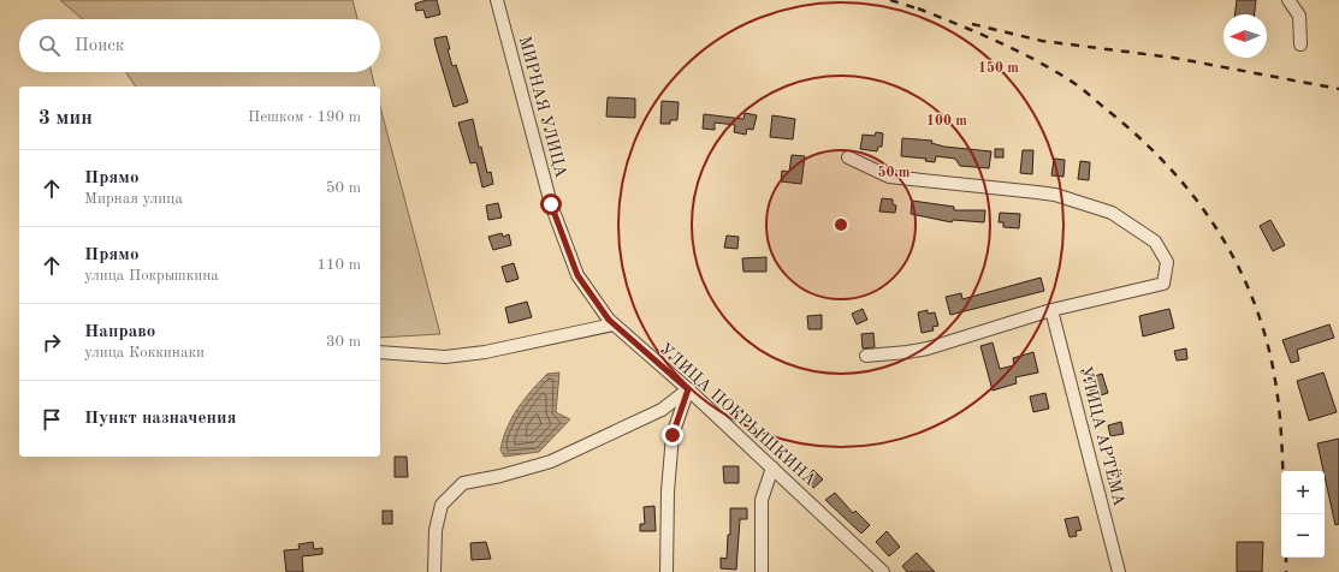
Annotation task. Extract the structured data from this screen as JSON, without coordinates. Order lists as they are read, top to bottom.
{
  "streets": {
    "street": ["МИРНАЯ УЛИЦА", "УЛИЦА ПОКРЫШКИНА", "УЛИЦА АРТЁМА"]
  },
  "crossings": [
    ["МИРНАЯ УЛИЦА", "УЛИЦА ПОКРЫШКИНА"]
  ],
  "north": "left",
  "page": {
    "search": "Поиск",
    "heading": ["3 мин", "Пешком · 190 m"],
    "list": [
      ["Прямо", "Мирная улица", "50 m"],
      ["Прямо", "улица Покрышкина", "110 m"],
      ["Направо", "улица Коккинаки", "30 m"],
      "Пункт назначения"
    ],
    "map_buttons": ["+", "−"]
  },
  "rings": ["150 m", "100 m", "50 m"]
}
